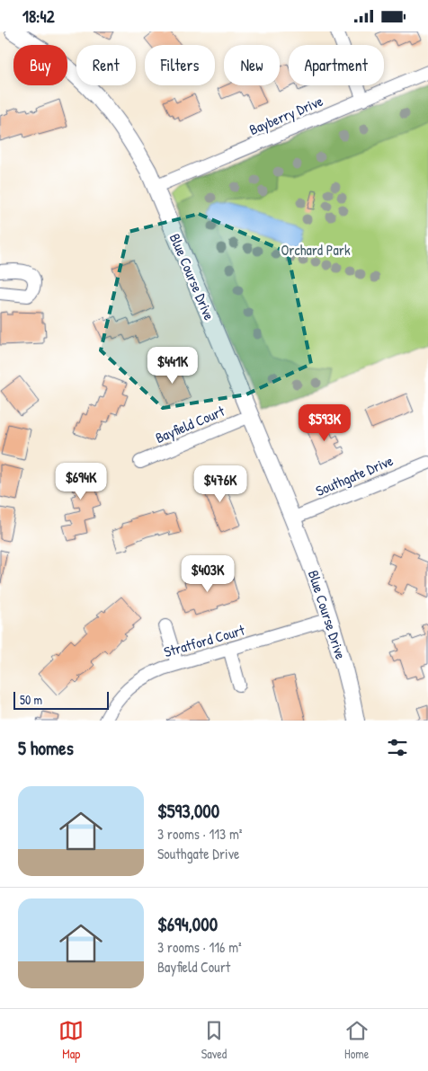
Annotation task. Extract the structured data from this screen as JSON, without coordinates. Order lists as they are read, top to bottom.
{
  "streets": {
    "main road": ["Blue Course Drive"],
    "street": [
      "Bayberry Drive",
      "Bayfield Court",
      "Southgate Drive",
      "Stratford Court"
    ]
  },
  "crossings": [
    ["Bayberry Drive", "Blue Course Drive"],
    ["Blue Course Drive", "Bayfield Court"],
    ["Blue Course Drive", "Southgate Drive"],
    ["Blue Course Drive", "Stratford Court"]
  ],
  "parks": ["Orchard Park"],
  "scale_bar": "50 m",
  "page": {
    "status": "18:42",
    "chip": [
      "Buy",
      "Rent",
      "Filters",
      "New",
      "Apartment"
    ],
    "price": [
      "$441K",
      "$593K",
      "$694K",
      "$476K",
      "$403K"
    ],
    "scale": "50 m",
    "heading": "5 homes",
    "list": [
      {
        "name": "$593,000",
        "note": "3 rooms · 113 m² · Southgate Drive"
      },
      {
        "name": "$694,000",
        "note": "3 rooms · 116 m² · Bayfield Court"
      }
    ],
    "tabs": ["Map", "Saved", "Home"]
  }
}
